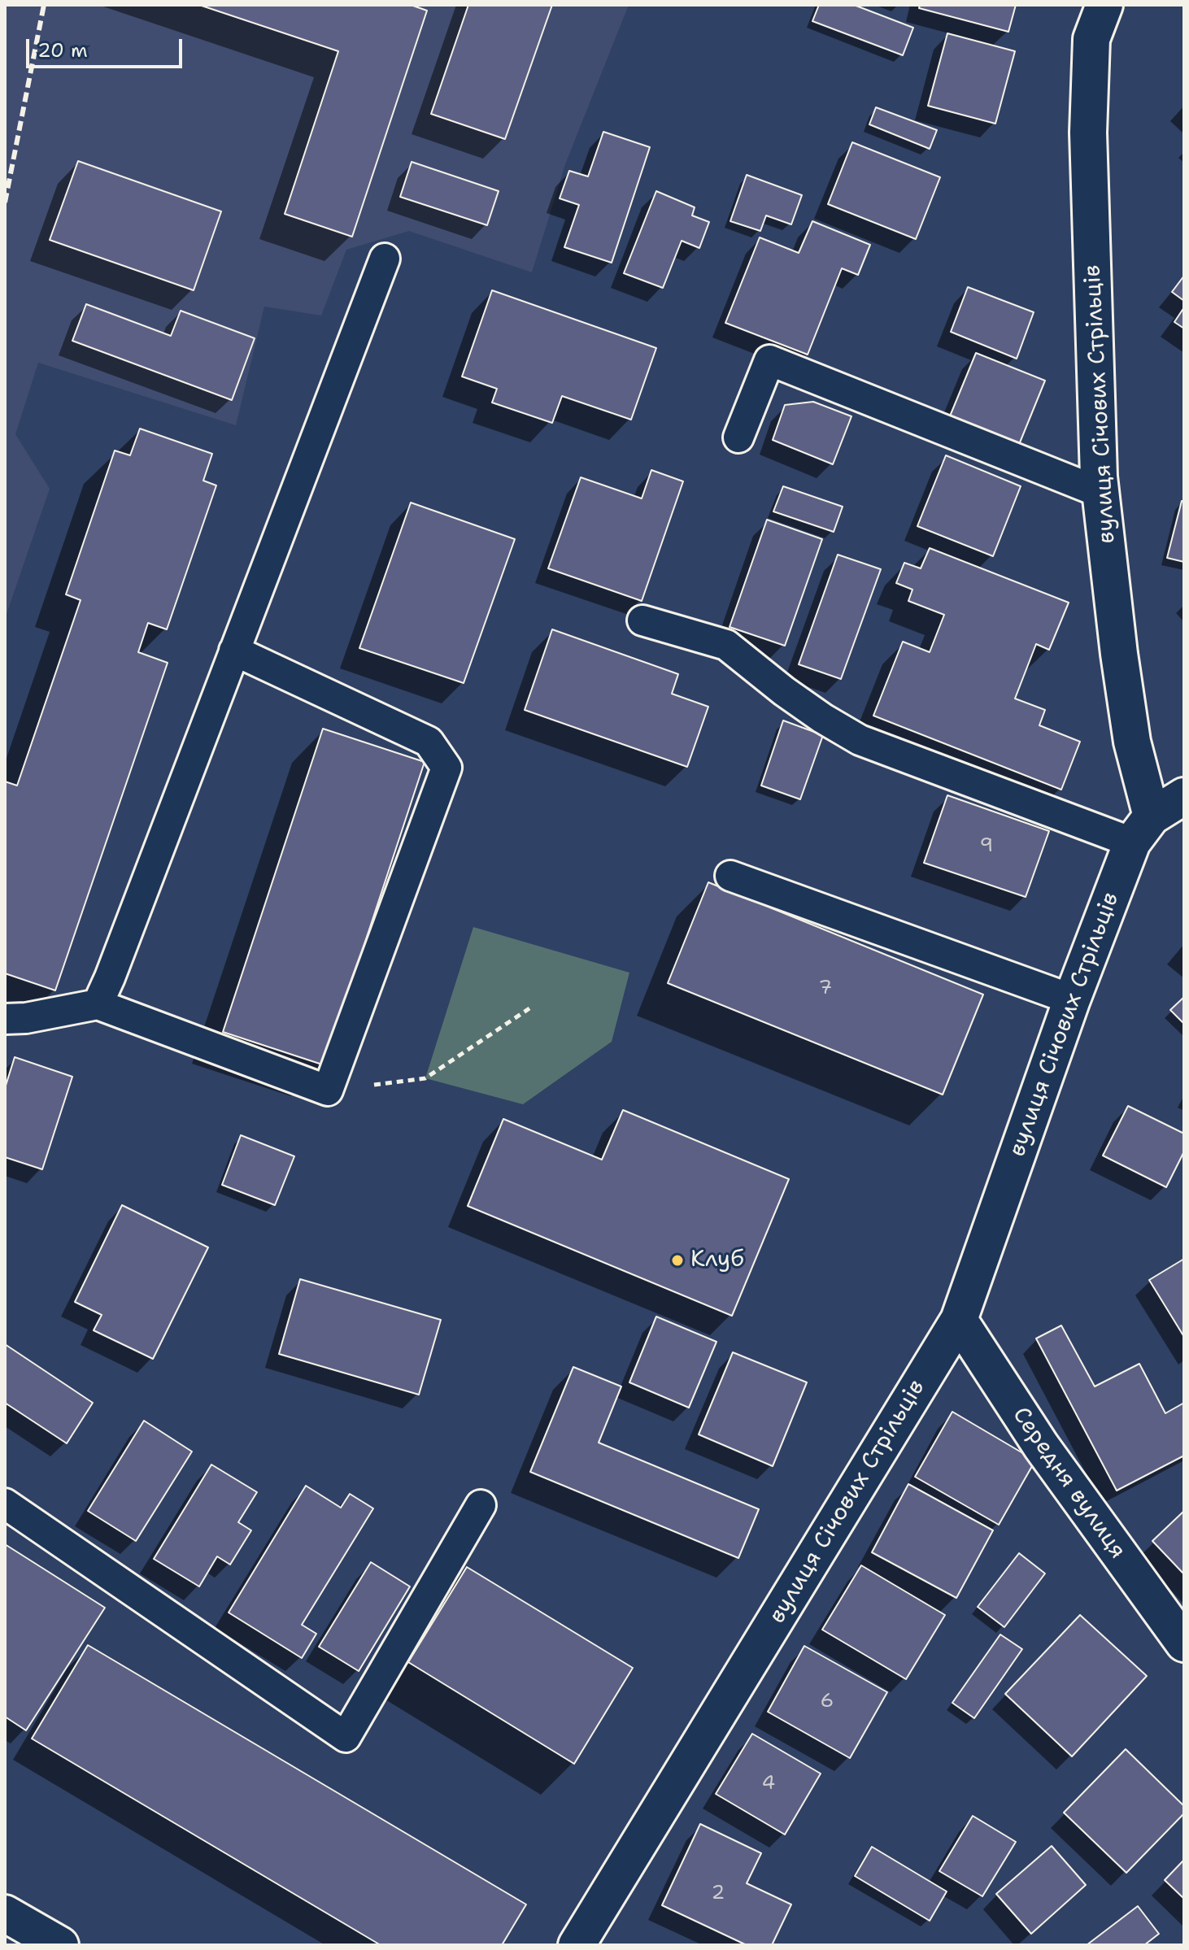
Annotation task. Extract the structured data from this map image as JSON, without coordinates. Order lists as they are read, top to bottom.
{
  "streets": {
    "street": ["вулиця Січових Стрільців", "Середня вулиця"]
  },
  "crossings": [
    ["вулиця Січових Стрільців", "Середня вулиця"]
  ],
  "places": ["Клуб"],
  "house_numbers": [
    "9",
    "7",
    "6",
    "4",
    "2"
  ],
  "scale_bar": "20 m"
}
